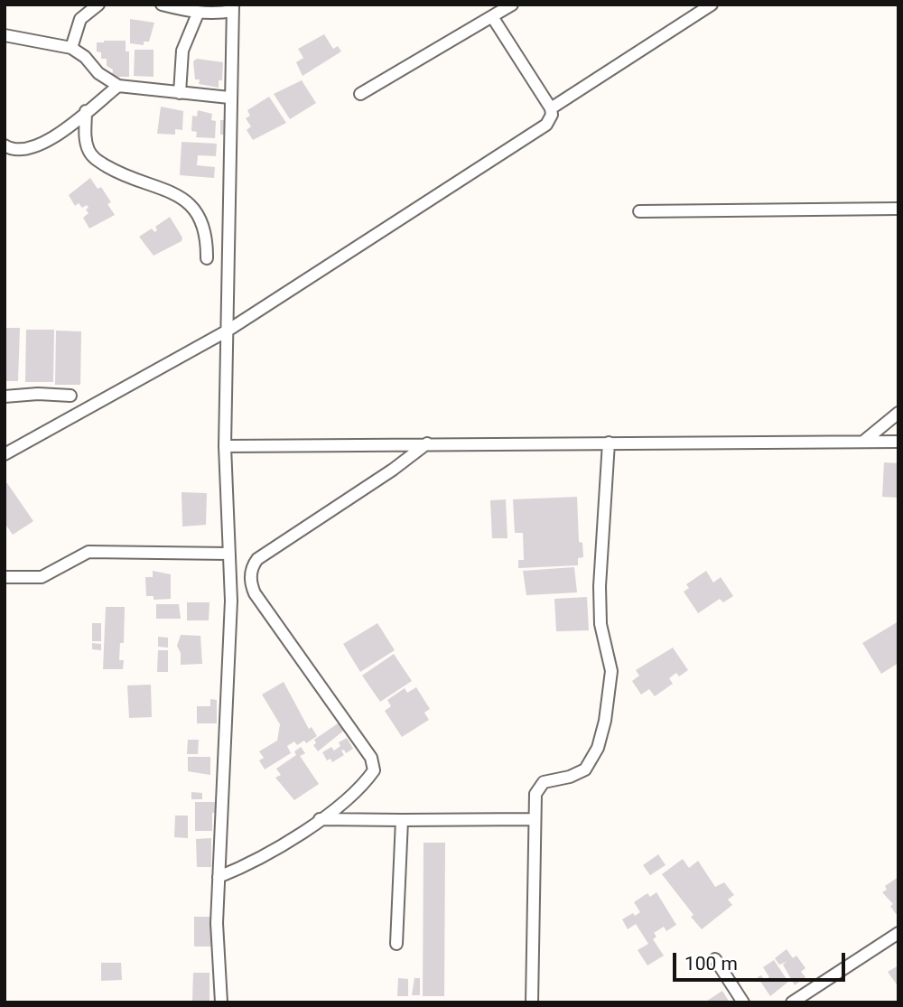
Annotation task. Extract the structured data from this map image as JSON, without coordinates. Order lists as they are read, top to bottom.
{
  "scale_bar": "100 m"
}
